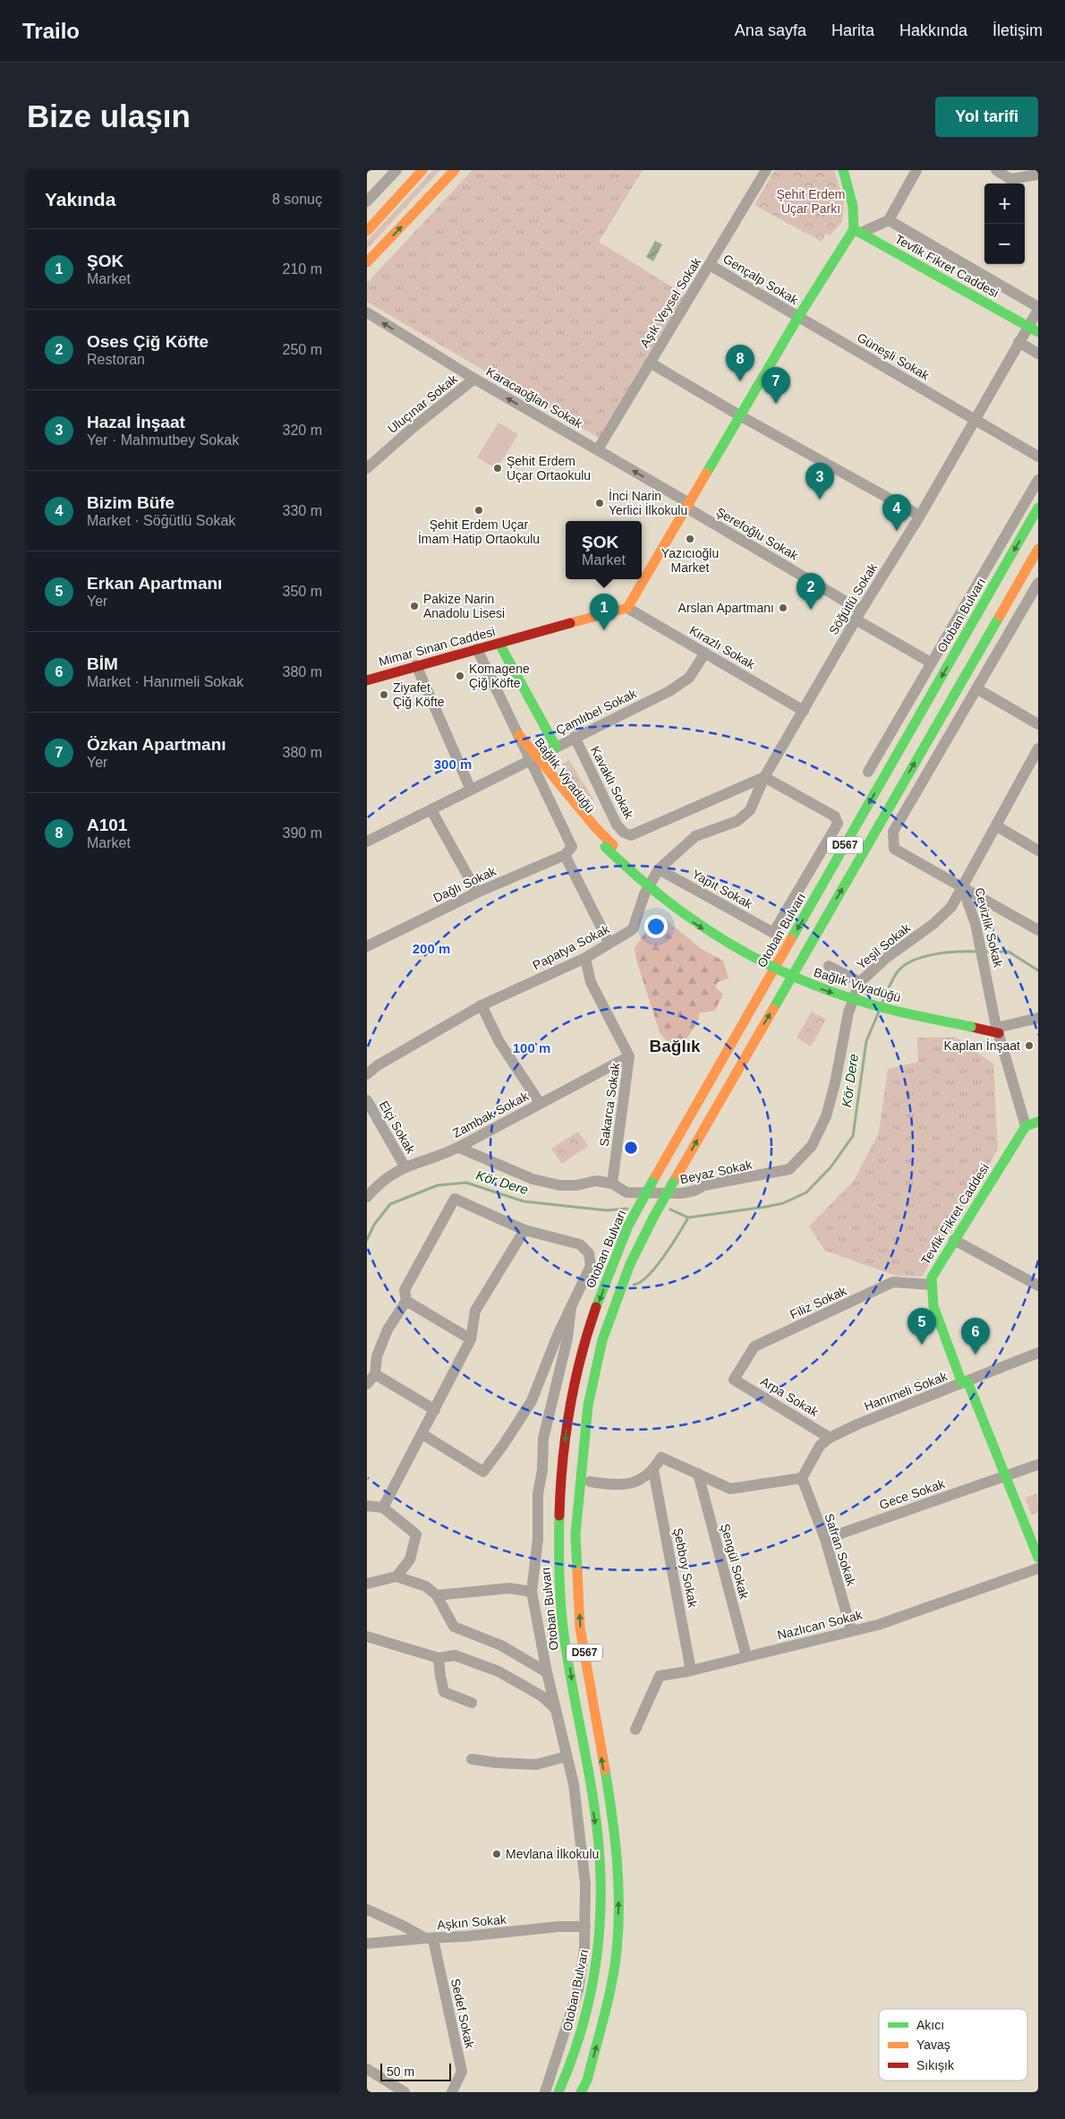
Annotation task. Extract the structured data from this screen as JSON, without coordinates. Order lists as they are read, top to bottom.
{
  "streets": {
    "main road": [
      "Tevfik Fikret Caddesi",
      "Otoban Bulvarı",
      "Mimar Sinan Caddesi",
      "Bağlık Viyadüğü",
      "D567"
    ],
    "street": [
      "Gençalp Sokak",
      "Aşık Veysel Sokak",
      "Güneşli Sokak",
      "Karacaoğlan Sokak",
      "Uluçınar Sokak",
      "Şerefoğlu Sokak",
      "Söğütlü Sokak",
      "Kirazlı Sokak",
      "Çamlıbel Sokak",
      "Kavaklı Sokak",
      "Dağlı Sokak",
      "Yapıt Sokak",
      "Cevizlik Sokak",
      "Yeşil Sokak",
      "Papatya Sokak",
      "Sakarca Sokak",
      "Zambak Sokak",
      "Elçi Sokak",
      "Beyaz Sokak",
      "Filiz Sokak",
      "Hanımeli Sokak",
      "Arpa Sokak",
      "Gece Sokak",
      "Safran Sokak",
      "Şengül Sokak",
      "Şebboy Sokak",
      "Nazlıcan Sokak",
      "Aşkın Sokak",
      "Sedef Sokak"
    ]
  },
  "crossings": [
    ["Tevfik Fikret Caddesi", "Söğütlü Sokak"],
    ["Tevfik Fikret Caddesi", "Cevizlik Sokak"],
    ["Tevfik Fikret Caddesi", "Filiz Sokak"],
    ["Tevfik Fikret Caddesi", "Hanımeli Sokak"],
    ["Tevfik Fikret Caddesi", "Gece Sokak"],
    ["Gençalp Sokak", "Aşık Veysel Sokak"],
    ["Gençalp Sokak", "Güneşli Sokak"],
    ["Aşık Veysel Sokak", "Karacaoğlan Sokak"],
    ["Güneşli Sokak", "Söğütlü Sokak"],
    ["Karacaoğlan Sokak", "Uluçınar Sokak"],
    ["Karacaoğlan Sokak", "Şerefoğlu Sokak"],
    ["Şerefoğlu Sokak", "Söğütlü Sokak"],
    ["Söğütlü Sokak", "Kirazlı Sokak"],
    ["Söğütlü Sokak", "Kavaklı Sokak"],
    ["Söğütlü Sokak", "Yapıt Sokak"],
    ["Söğütlü Sokak", "Papatya Sokak"],
    ["Mimar Sinan Caddesi", "Kirazlı Sokak"],
    ["Kirazlı Sokak", "Çamlıbel Sokak"],
    ["Çamlıbel Sokak", "Bağlık Viyadüğü"],
    ["Çamlıbel Sokak", "Kavaklı Sokak"],
    ["Bağlık Viyadüğü", "Cevizlik Sokak"],
    ["Kavaklı Sokak", "Yapıt Sokak"],
    ["Yapıt Sokak", "Papatya Sokak"],
    ["Cevizlik Sokak", "Yeşil Sokak"],
    ["Yeşil Sokak", "Beyaz Sokak"],
    ["Papatya Sokak", "Sakarca Sokak"],
    ["Sakarca Sokak", "Zambak Sokak"],
    ["Sakarca Sokak", "Beyaz Sokak"],
    ["Zambak Sokak", "Elçi Sokak"],
    ["Filiz Sokak", "Arpa Sokak"],
    ["Hanımeli Sokak", "Arpa Sokak"],
    ["Hanımeli Sokak", "Safran Sokak"],
    ["Gece Sokak", "Safran Sokak"],
    ["Safran Sokak", "Nazlıcan Sokak"],
    ["Şengül Sokak", "Nazlıcan Sokak"],
    ["Şebboy Sokak", "Nazlıcan Sokak"],
    ["Aşkın Sokak", "Sedef Sokak"]
  ],
  "one_way": ["Karacaoğlan Sokak"],
  "districts": ["Bağlık"],
  "water": ["Kör Dere"],
  "parks": ["Şehit Erdem Uçar Parkı"],
  "places": [
    "Şehit Erdem Uçar Ortaokulu",
    "İnci Narin Yerlici İlkokulu",
    "Şehit Erdem Uçar İmam Hatip Ortaokulu",
    "Yazıcıoğlu Market",
    "Pakize Narin Anadolu Lisesi",
    "Arslan Apartmanı",
    "Komagene Çiğ Köfte",
    "Ziyafet Çiğ Köfte",
    "Kaplan İnşaat",
    "Mevlana İlkokulu"
  ],
  "legend": ["Akıcı", "Yavaş", "Sıkışık"],
  "scale_bar": "50 m",
  "page": {
    "header": "Trailo",
    "nav": [
      "Ana sayfa",
      "Harita",
      "Hakkında",
      "İletişim"
    ],
    "buttons": "Yol tarifi",
    "title": "Bize ulaşın",
    "heading": ["Yakında", "8 sonuç"],
    "map_buttons": ["+", "−"],
    "list": [
      {
        "mark": "1",
        "name": "ŞOK",
        "note": "Market",
        "value": "210 m"
      },
      {
        "mark": "2",
        "name": "Oses Çiğ Köfte",
        "note": "Restoran",
        "value": "250 m"
      },
      {
        "mark": "3",
        "name": "Hazal İnşaat",
        "note": "Yer · Mahmutbey Sokak",
        "value": "320 m"
      },
      {
        "mark": "4",
        "name": "Bizim Büfe",
        "note": "Market · Söğütlü Sokak",
        "value": "330 m"
      },
      {
        "mark": "5",
        "name": "Erkan Apartmanı",
        "note": "Yer",
        "value": "350 m"
      },
      {
        "mark": "6",
        "name": "BİM",
        "note": "Market · Hanımeli Sokak",
        "value": "380 m"
      },
      {
        "mark": "7",
        "name": "Özkan Apartmanı",
        "note": "Yer",
        "value": "380 m"
      },
      {
        "mark": "8",
        "name": "A101",
        "note": "Market",
        "value": "390 m"
      }
    ],
    "pins": [
      "8",
      "7",
      "3",
      "4",
      "2",
      "1",
      "5",
      "6"
    ],
    "popup": ["ŞOK", "Market"],
    "scale": "50 m"
  },
  "rings": ["300 m", "200 m", "100 m"]
}
